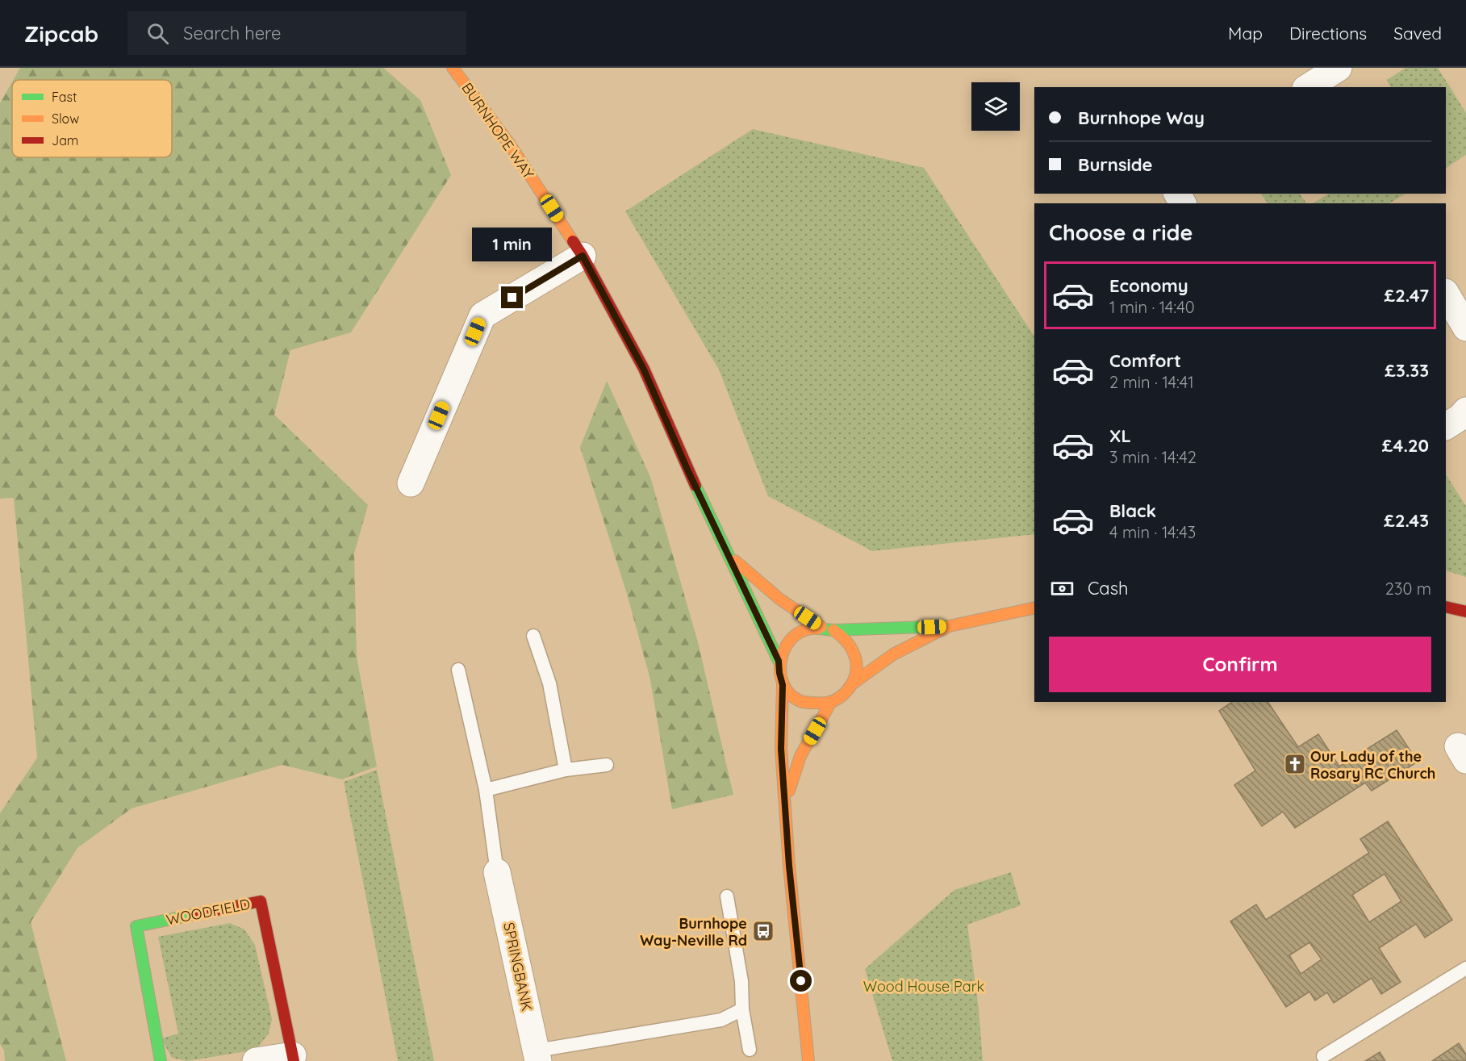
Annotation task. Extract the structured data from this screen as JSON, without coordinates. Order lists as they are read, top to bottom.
{
  "streets": {
    "main road": ["BURNHOPE WAY", "WOODFIELD"],
    "street": ["SPRINGBANK"]
  },
  "parks": ["Wood House Park"],
  "places": {
    "church": ["Our Lady of the Rosary RC Church"],
    "bus stop": ["Burnhope Way-Neville Rd"]
  },
  "legend": ["Fast", "Slow", "Jam"],
  "page": {
    "header": "Zipcab",
    "search": "Search here",
    "nav": ["Map", "Directions", "Saved"],
    "banner": ["Burnhope Way", "Burnside"],
    "heading": "Choose a ride",
    "bubble": "1 min",
    "list": [
      {
        "name": "Economy",
        "note": "1 min · 14:40",
        "value": "£2.47"
      },
      {
        "name": "Comfort",
        "note": "2 min · 14:41",
        "value": "£3.33"
      },
      {
        "name": "XL",
        "note": "3 min · 14:42",
        "value": "£4.20"
      },
      {
        "name": "Black",
        "note": "4 min · 14:43",
        "value": "£2.43"
      }
    ],
    "pay": ["Cash", "230 m"],
    "buttons": "Confirm"
  }
}
